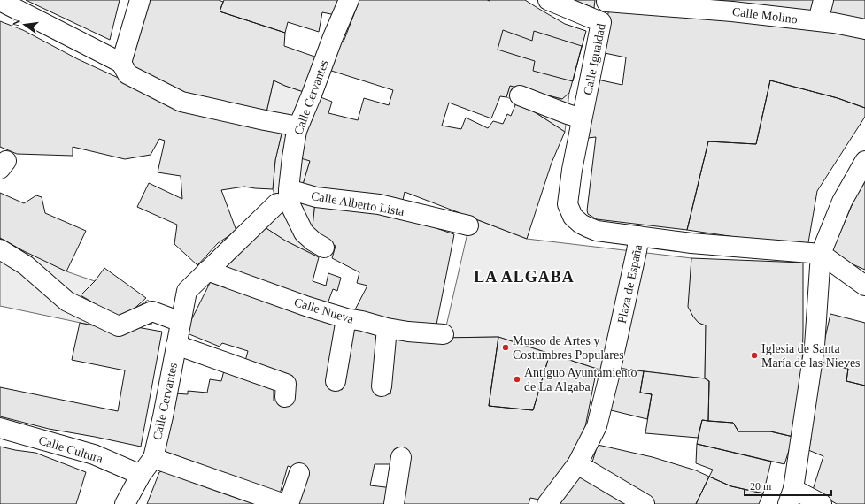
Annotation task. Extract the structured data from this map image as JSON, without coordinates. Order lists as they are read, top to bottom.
{
  "streets": {
    "street": [
      "Calle Molino",
      "Calle Igualdad",
      "Calle Cervantes",
      "Calle Alberto Lista",
      "Plaza de España",
      "Calle Nueva",
      "Calle Cultura"
    ]
  },
  "crossings": [
    ["Calle Molino", "Calle Igualdad"],
    ["Calle Igualdad", "Plaza de España"],
    ["Calle Cervantes", "Calle Alberto Lista"],
    ["Calle Cervantes", "Calle Nueva"]
  ],
  "districts": ["LA ALGABA"],
  "places": ["Museo de Artes y Costumbres Populares", "Iglesia de Santa María de las Nieves", "Antiguo Ayuntamiento de La Algaba"],
  "scale_bar": "20 m",
  "north": "left"
}
